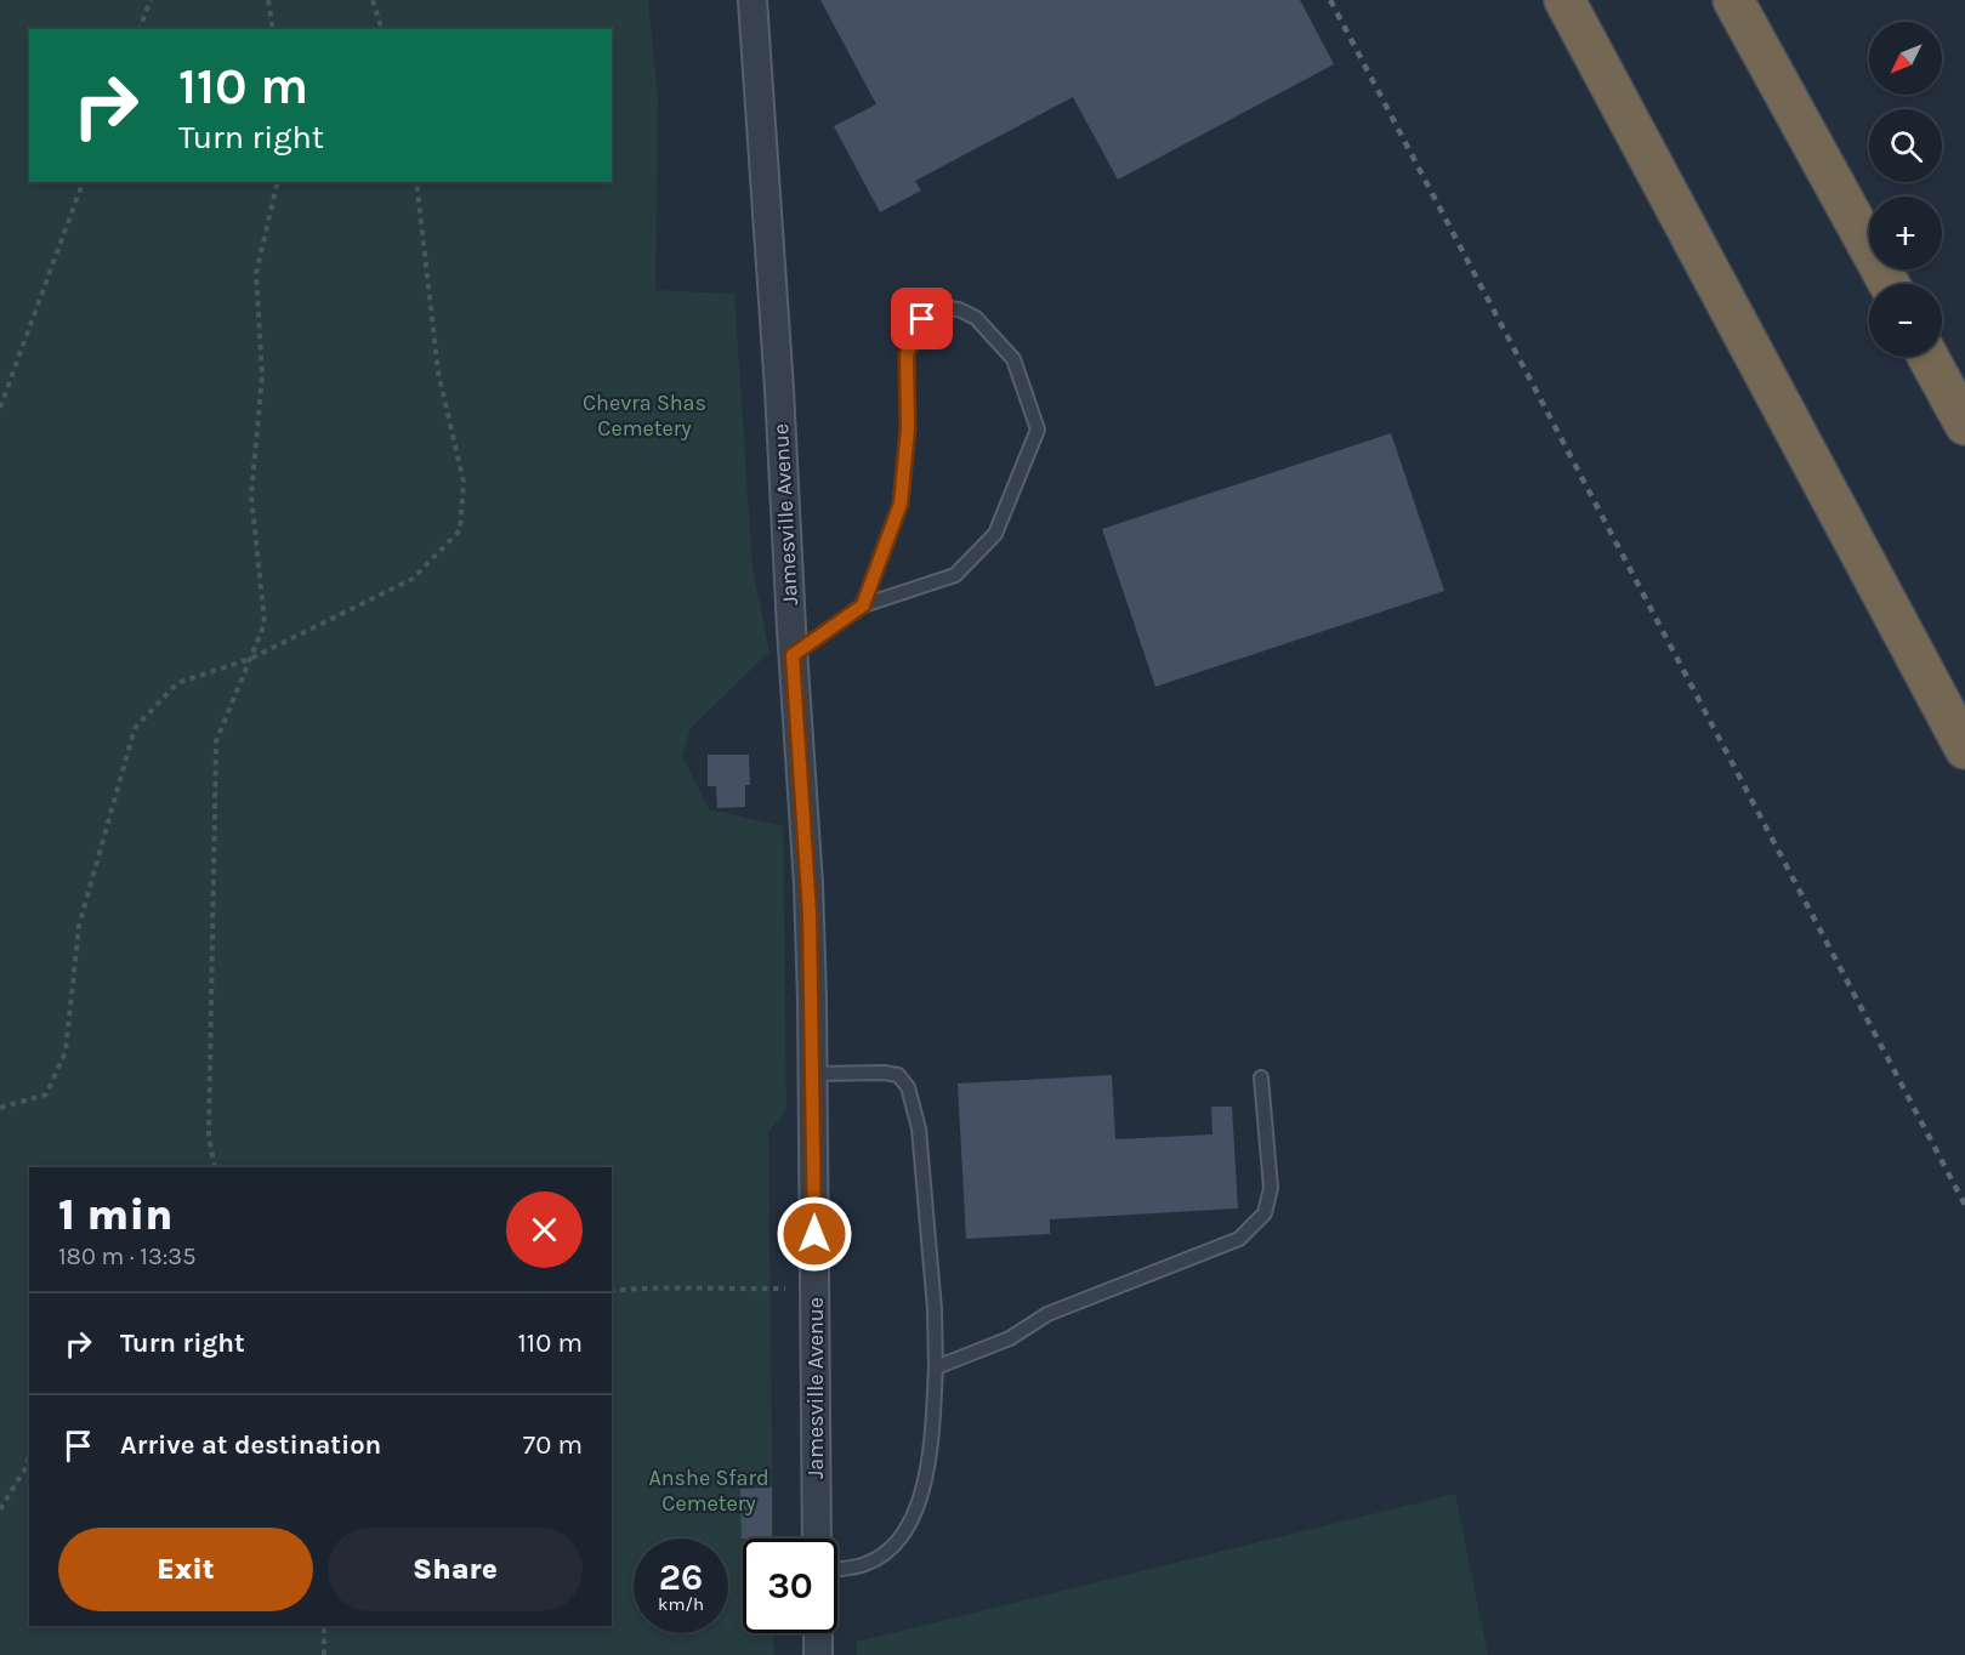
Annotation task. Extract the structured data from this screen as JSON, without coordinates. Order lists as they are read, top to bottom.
{
  "streets": {
    "street": ["Jamesville Avenue"]
  },
  "parks": ["Chevra Shas Cemetery", "Anshe Sfard Cemetery"],
  "north": "bottom left",
  "page": {
    "map_buttons": ["+", "−"],
    "turn": ["110 m", "Turn right"],
    "heading": ["1 min", "180 m · 13:35"],
    "list": [
      {
        "name": "Turn right",
        "value": "110 m"
      },
      {
        "name": "Arrive at destination",
        "value": "70 m"
      }
    ],
    "buttons": ["Exit", "Share"],
    "speed": "26 km/h",
    "limit": "30"
  }
}
